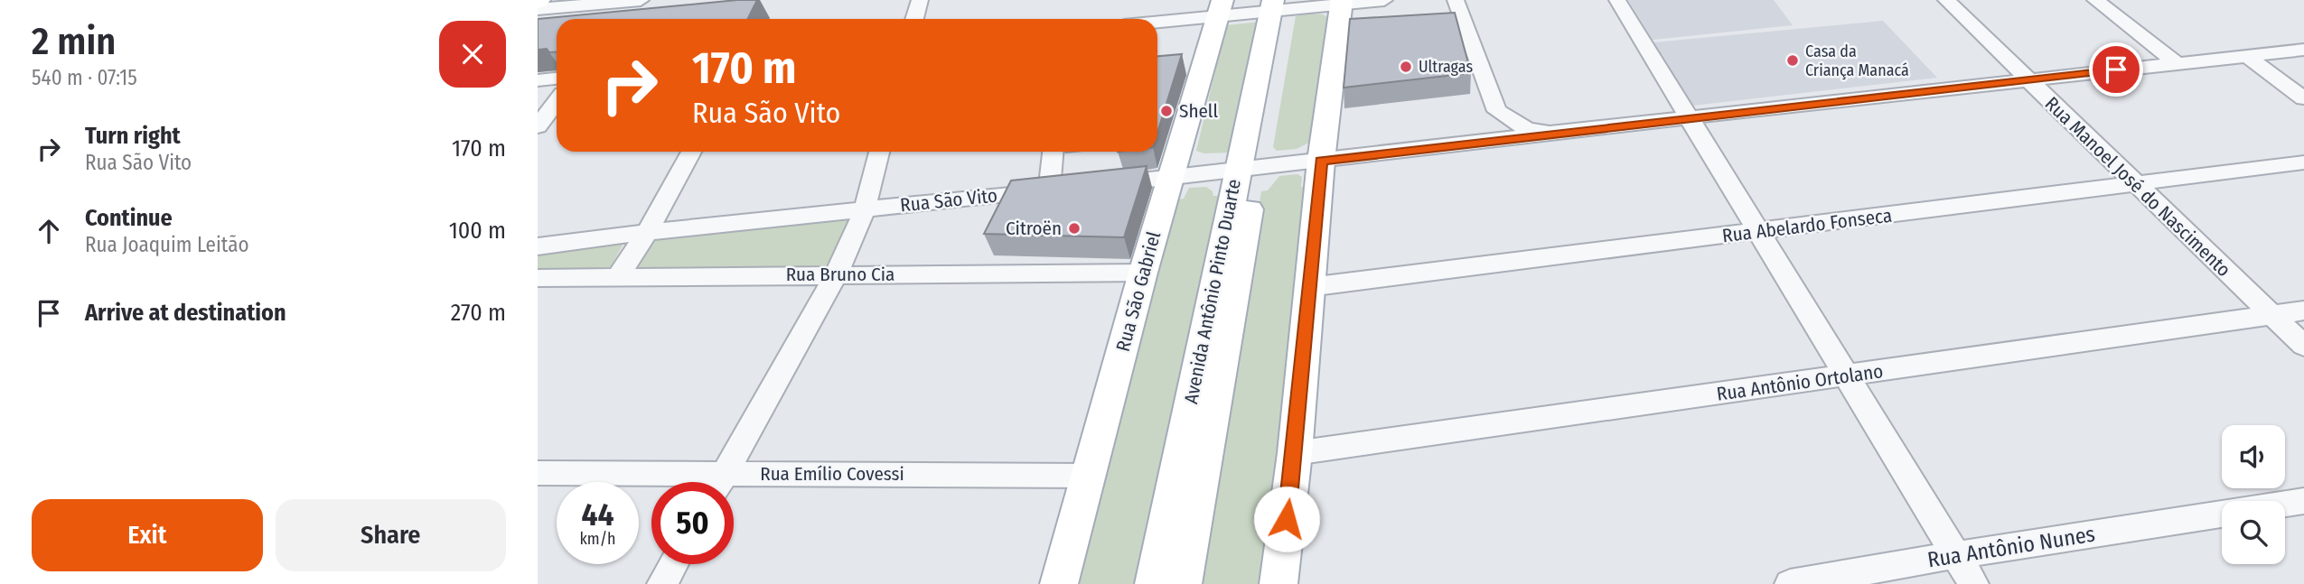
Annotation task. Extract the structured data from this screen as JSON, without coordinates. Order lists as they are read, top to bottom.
{
  "streets": {
    "main road": ["Rua São Gabriel", "Avenida Antônio Pinto Duarte"],
    "street": [
      "Rua Manoel José do Nascimento",
      "Rua São Vito",
      "Rua Abelardo Fonseca",
      "Rua Bruno Cia",
      "Rua Antônio Ortolano",
      "Rua Emílio Covessi",
      "Rua Antônio Nunes"
    ]
  },
  "crossings": [
    ["Rua Manoel José do Nascimento", "Rua Abelardo Fonseca"],
    ["Rua Manoel José do Nascimento", "Rua Antônio Ortolano"],
    ["Rua Bruno Cia", "Rua São Gabriel"],
    ["Rua São Gabriel", "Rua Emílio Covessi"]
  ],
  "places": [
    "Casa da Criança Manacá",
    "Ultragas",
    "Shell",
    "Citroën"
  ],
  "page": {
    "heading": ["2 min", "540 m · 07:15"],
    "turn": ["170 m", "Rua São Vito"],
    "list": [
      {
        "name": "Turn right",
        "note": "Rua São Vito",
        "value": "170 m"
      },
      {
        "name": "Continue",
        "note": "Rua Joaquim Leitão",
        "value": "100 m"
      },
      {
        "name": "Arrive at destination",
        "value": "270 m"
      }
    ],
    "speed": "44 km/h",
    "limit": "50",
    "buttons": ["Exit", "Share"]
  }
}
